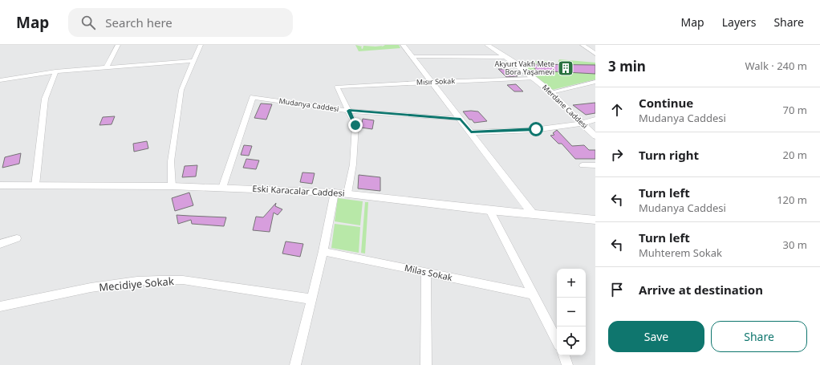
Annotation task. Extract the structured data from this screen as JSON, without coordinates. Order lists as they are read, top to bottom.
{
  "streets": {
    "street": [
      "Mısır Sokak",
      "Mudanya Caddesi",
      "Merdane Caddesi",
      "Eski Karacalar Caddesi",
      "Milas Sokak",
      "Mecidiye Sokak"
    ]
  },
  "crossings": [
    ["Mısır Sokak", "Mudanya Caddesi"],
    ["Mısır Sokak", "Merdane Caddesi"],
    ["Mudanya Caddesi", "Eski Karacalar Caddesi"]
  ],
  "places": {
    "building": ["Akyurt Vakfı Mete Bora Yaşamevi"]
  },
  "page": {
    "header": "Map",
    "search": "Search here",
    "nav": ["Map", "Layers", "Share"],
    "heading": ["3 min", "Walk · 240 m"],
    "list": [
      ["Continue", "Mudanya Caddesi", "70 m"],
      ["Turn right", "20 m"],
      ["Turn left", "Mudanya Caddesi", "120 m"],
      ["Turn left", "Muhterem Sokak", "30 m"],
      "Arrive at destination"
    ],
    "map_buttons": ["+", "−"],
    "buttons": ["Save", "Share"]
  }
}
